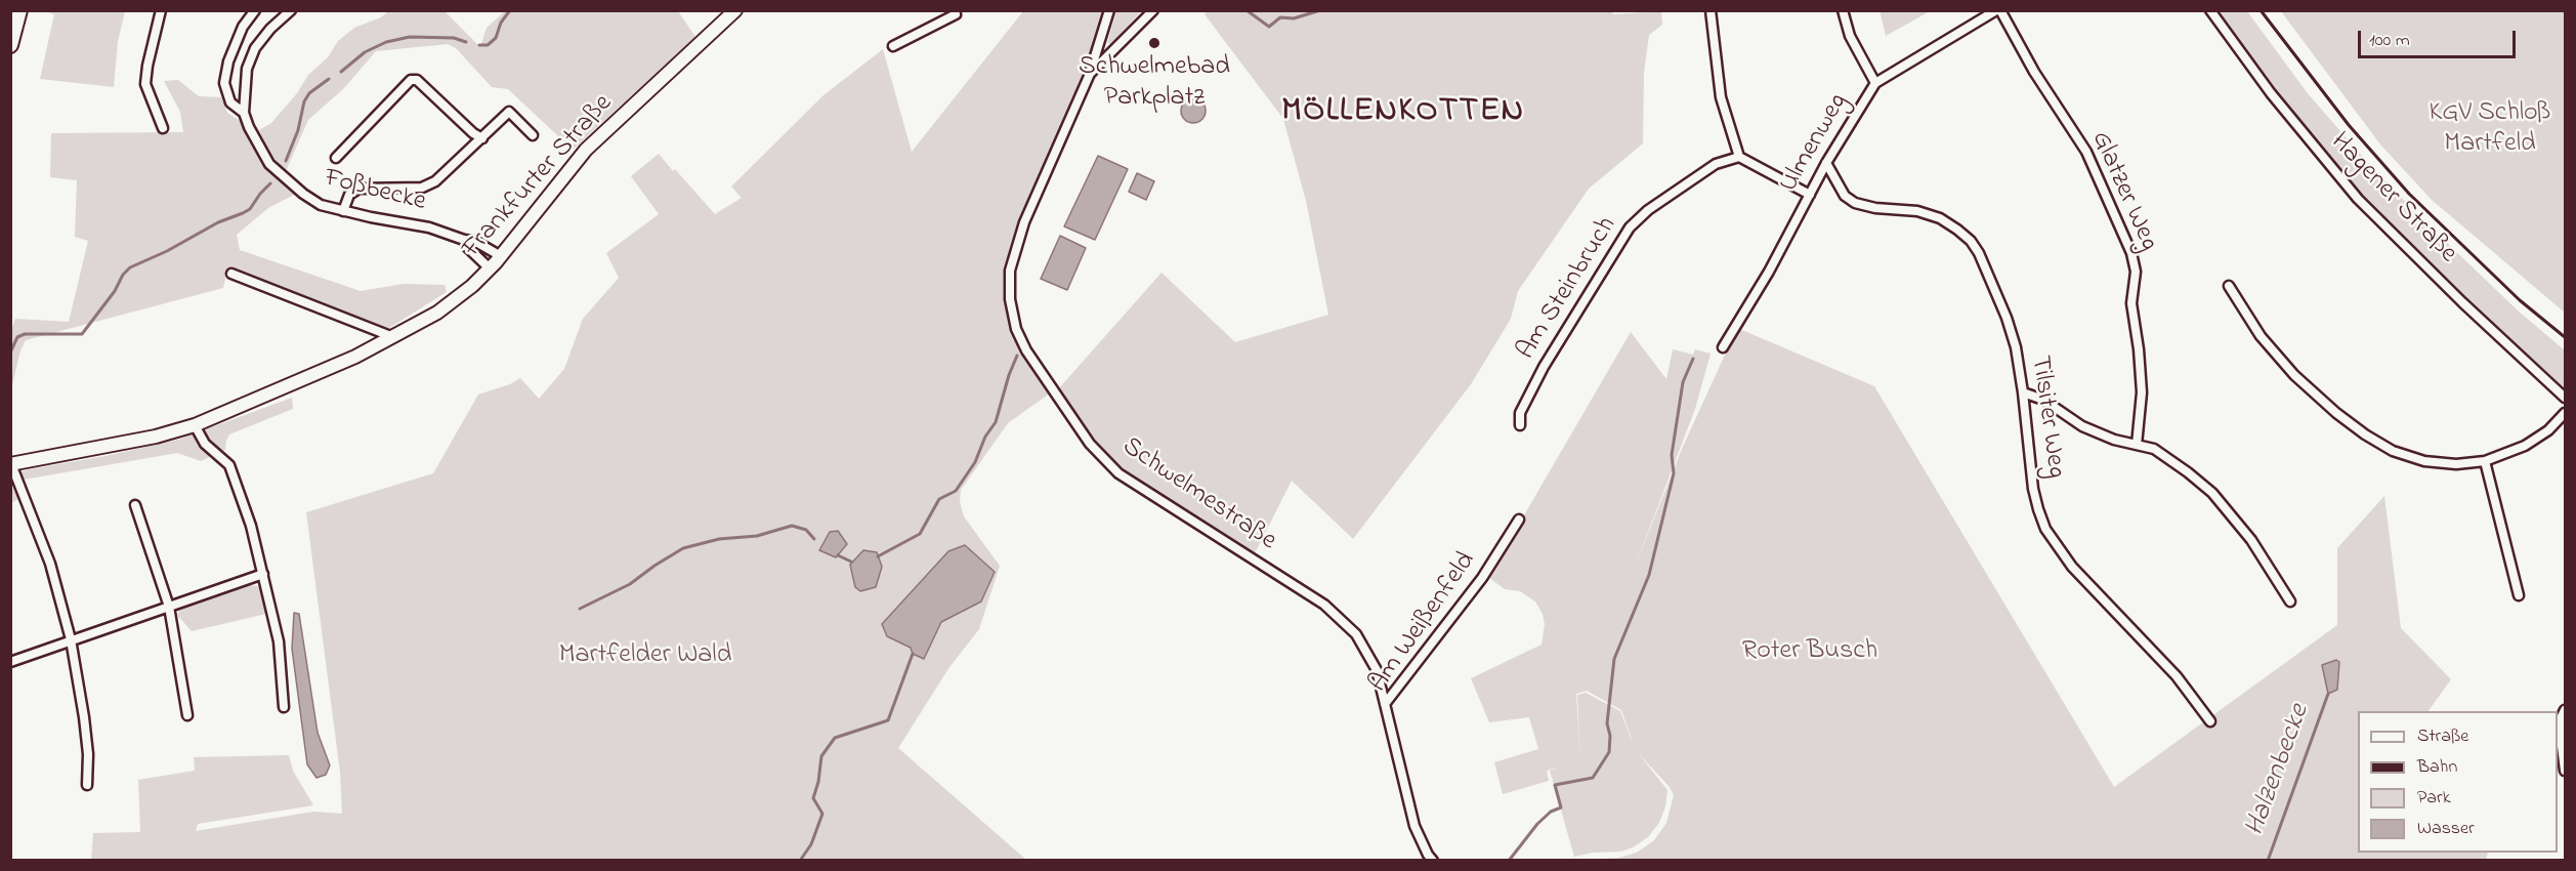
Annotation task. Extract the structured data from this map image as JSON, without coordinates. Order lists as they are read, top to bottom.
{
  "streets": {
    "main road": ["Frankfurter Straße"],
    "street": [
      "Ulmenweg",
      "Foßbecke",
      "Glatzer Weg",
      "Hagener Straße",
      "Am Steinbruch",
      "Tilsiter Weg",
      "Schwelmestraße",
      "Am Weißenfeld"
    ]
  },
  "crossings": [
    ["Ulmenweg", "Glatzer Weg"],
    ["Ulmenweg", "Tilsiter Weg"],
    ["Frankfurter Straße", "Foßbecke"],
    ["Schwelmestraße", "Am Weißenfeld"]
  ],
  "districts": ["MÖLLENKOTTEN"],
  "water": ["Halzenbecke"],
  "parks": ["KGV Schloß Martfeld", "Roter Busch", "Martfelder Wald"],
  "places": ["Schwelmebad Parkplatz"],
  "legend": [
    "Straße",
    "Bahn",
    "Park",
    "Wasser"
  ],
  "scale_bar": "100 m"
}
